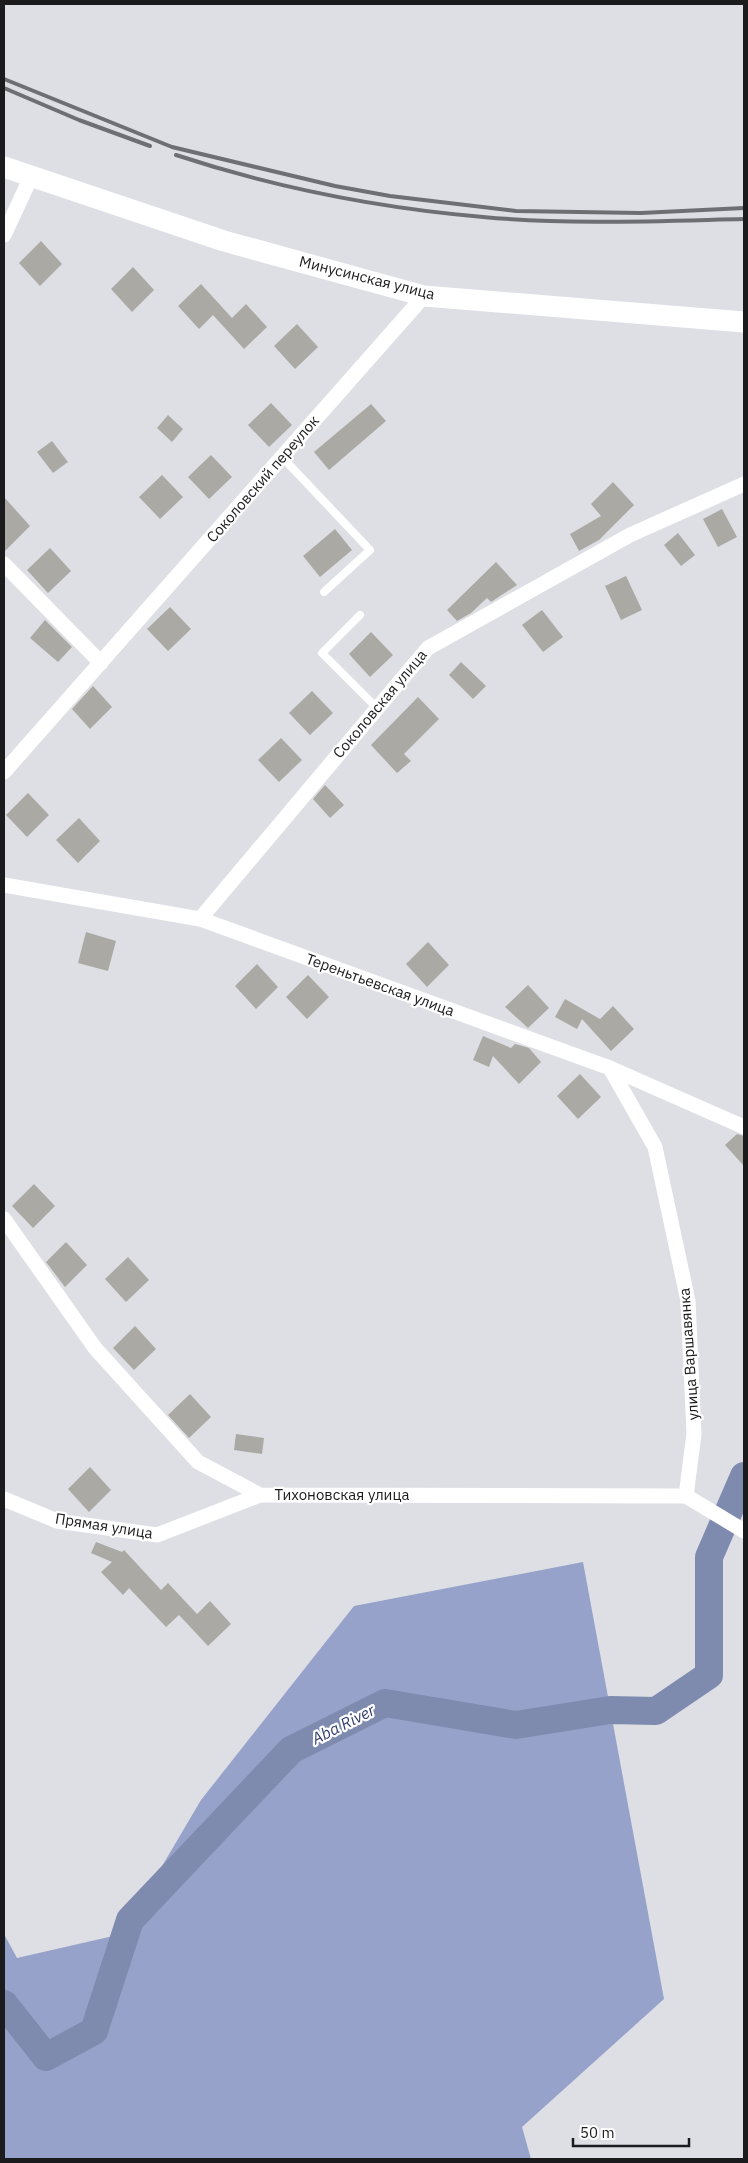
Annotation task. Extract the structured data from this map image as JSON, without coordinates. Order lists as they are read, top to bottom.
{
  "streets": {
    "main road": ["Минусинская улица"],
    "street": [
      "Соколовский переулок",
      "Соколовская улица",
      "Тереньтьевская улица",
      "улица Варшавянка",
      "Тихоновская улица",
      "Прямая улица"
    ]
  },
  "crossings": [
    ["Минусинская улица", "Соколовский переулок"],
    ["Соколовская улица", "Тереньтьевская улица"],
    ["Тереньтьевская улица", "улица Варшавянка"],
    ["улица Варшавянка", "Тихоновская улица"],
    ["Тихоновская улица", "Прямая улица"]
  ],
  "water": ["Aba River"],
  "scale_bar": "50 m"
}
